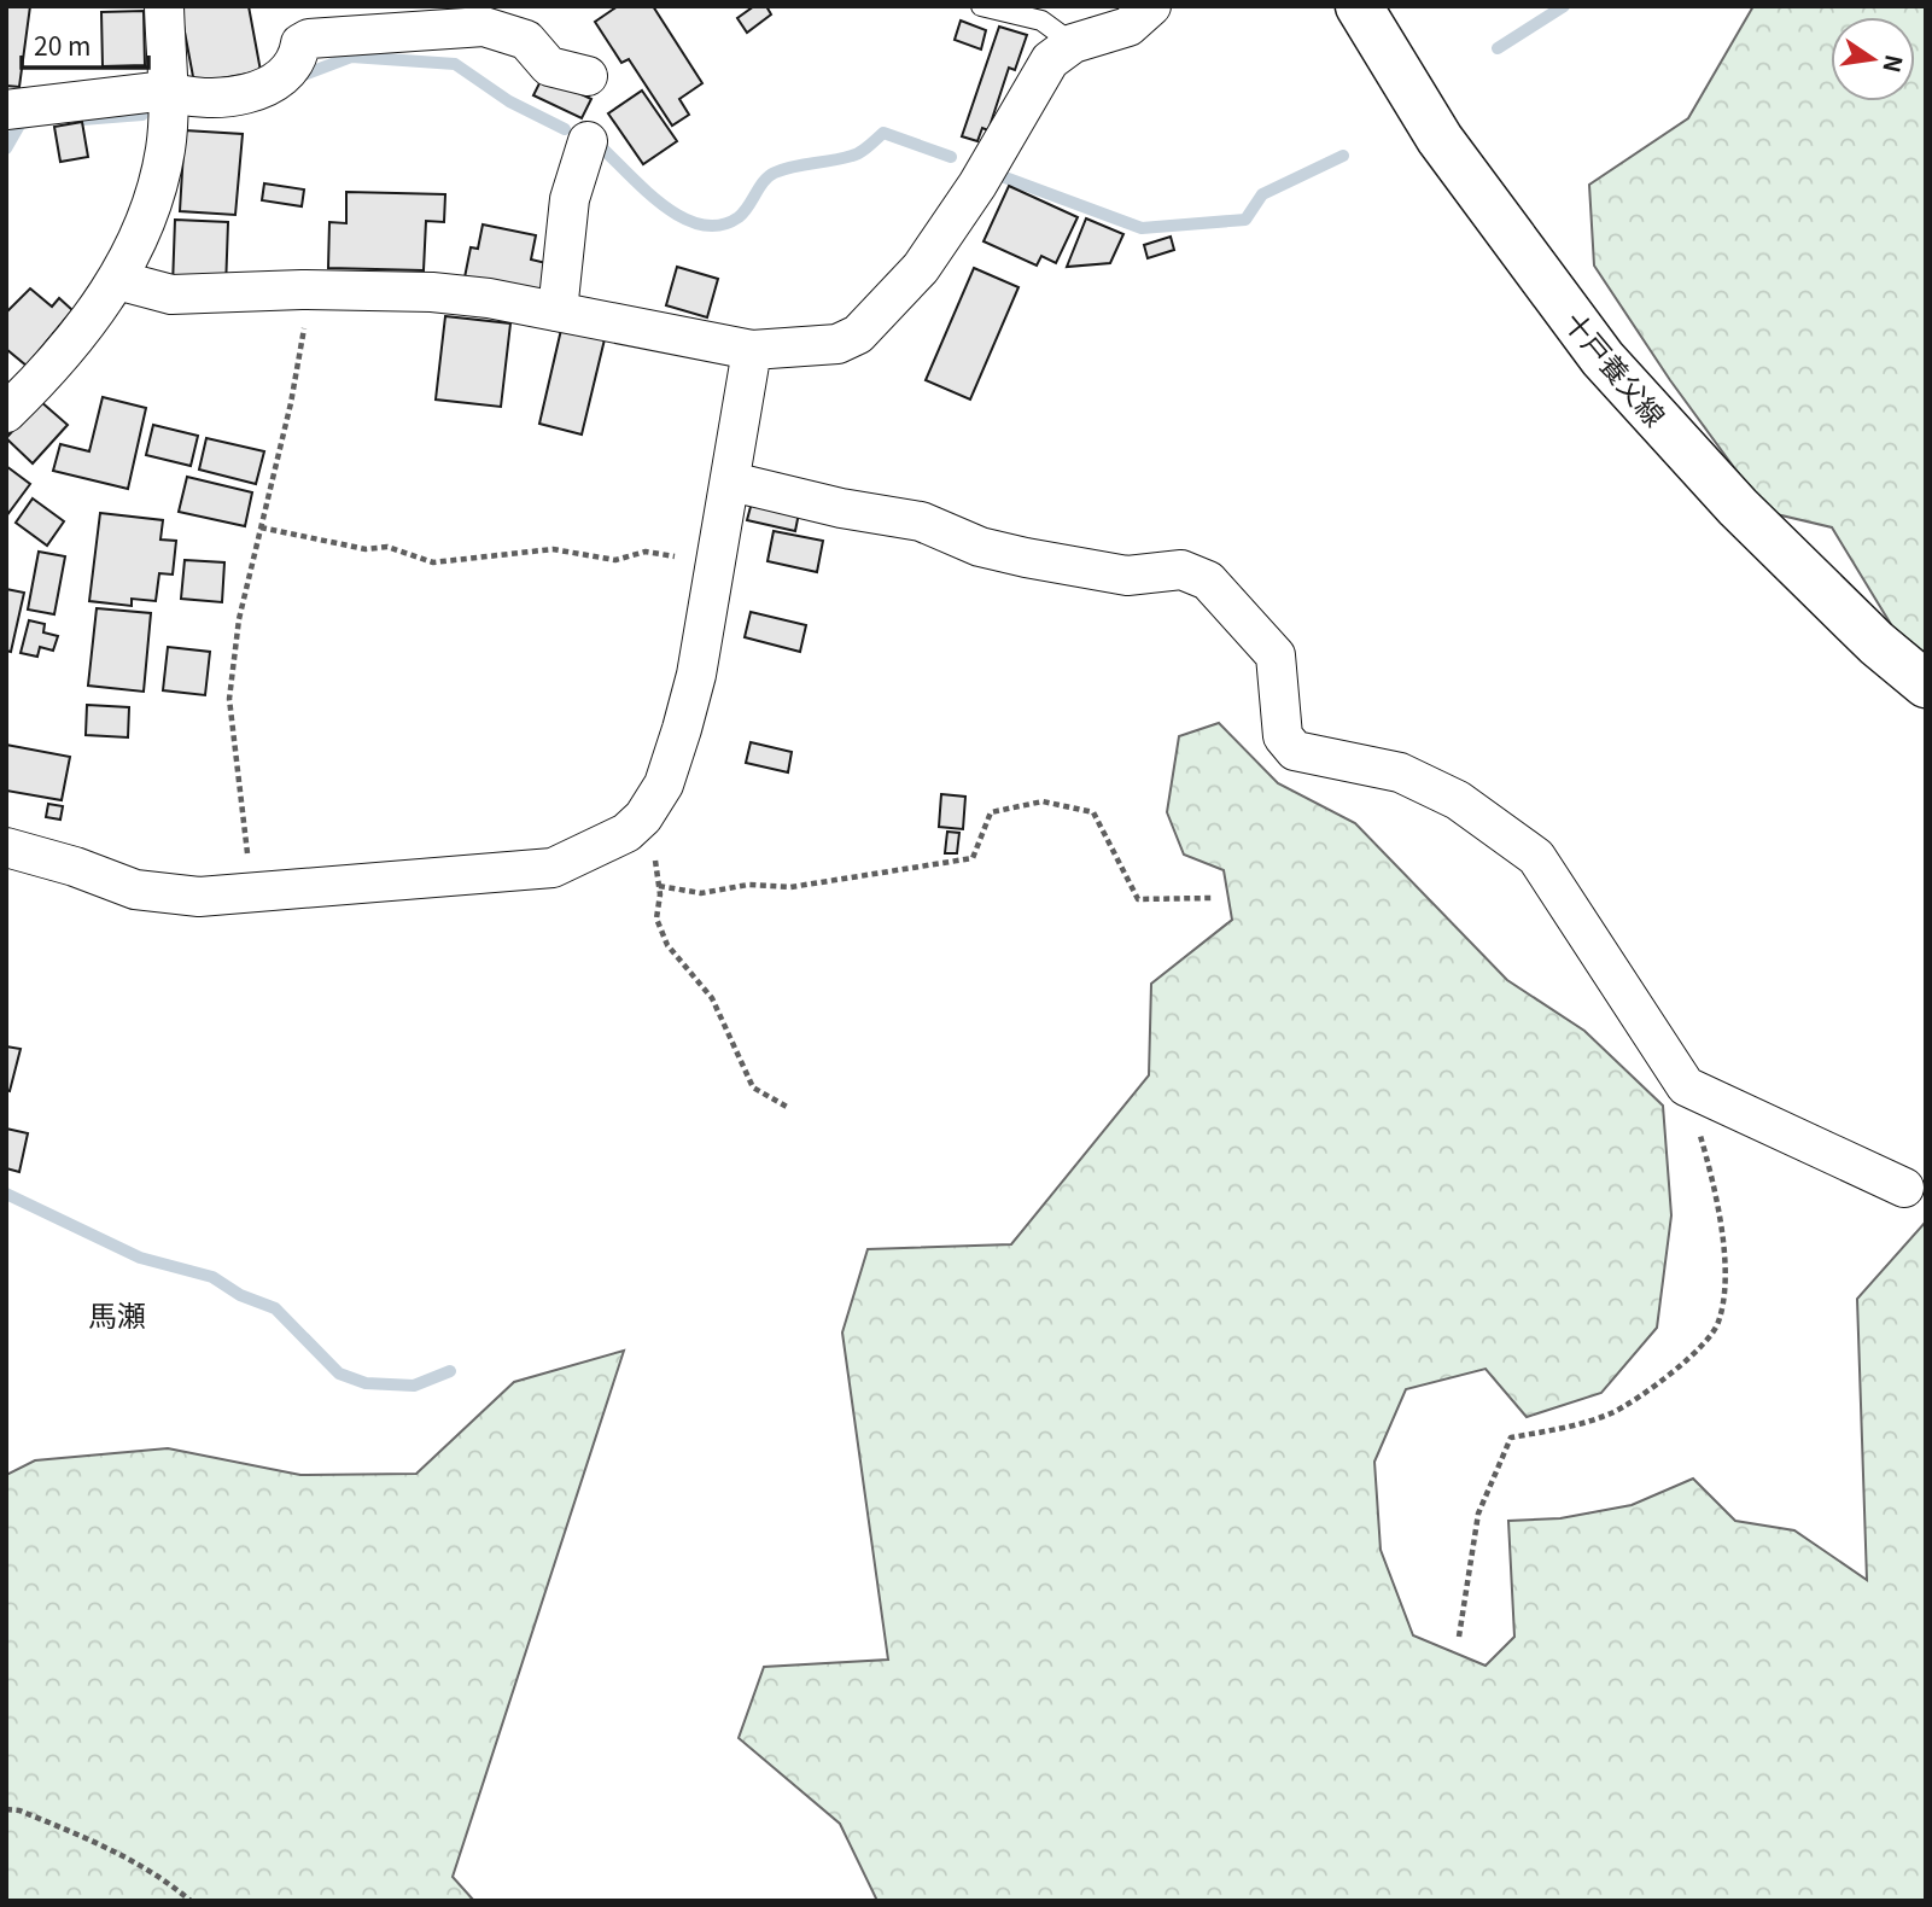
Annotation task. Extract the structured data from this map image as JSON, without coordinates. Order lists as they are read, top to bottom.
{
  "streets": {
    "main road": ["十戸養父線"]
  },
  "districts": ["馬瀬"],
  "scale_bar": "20 m",
  "north": "right"
}
